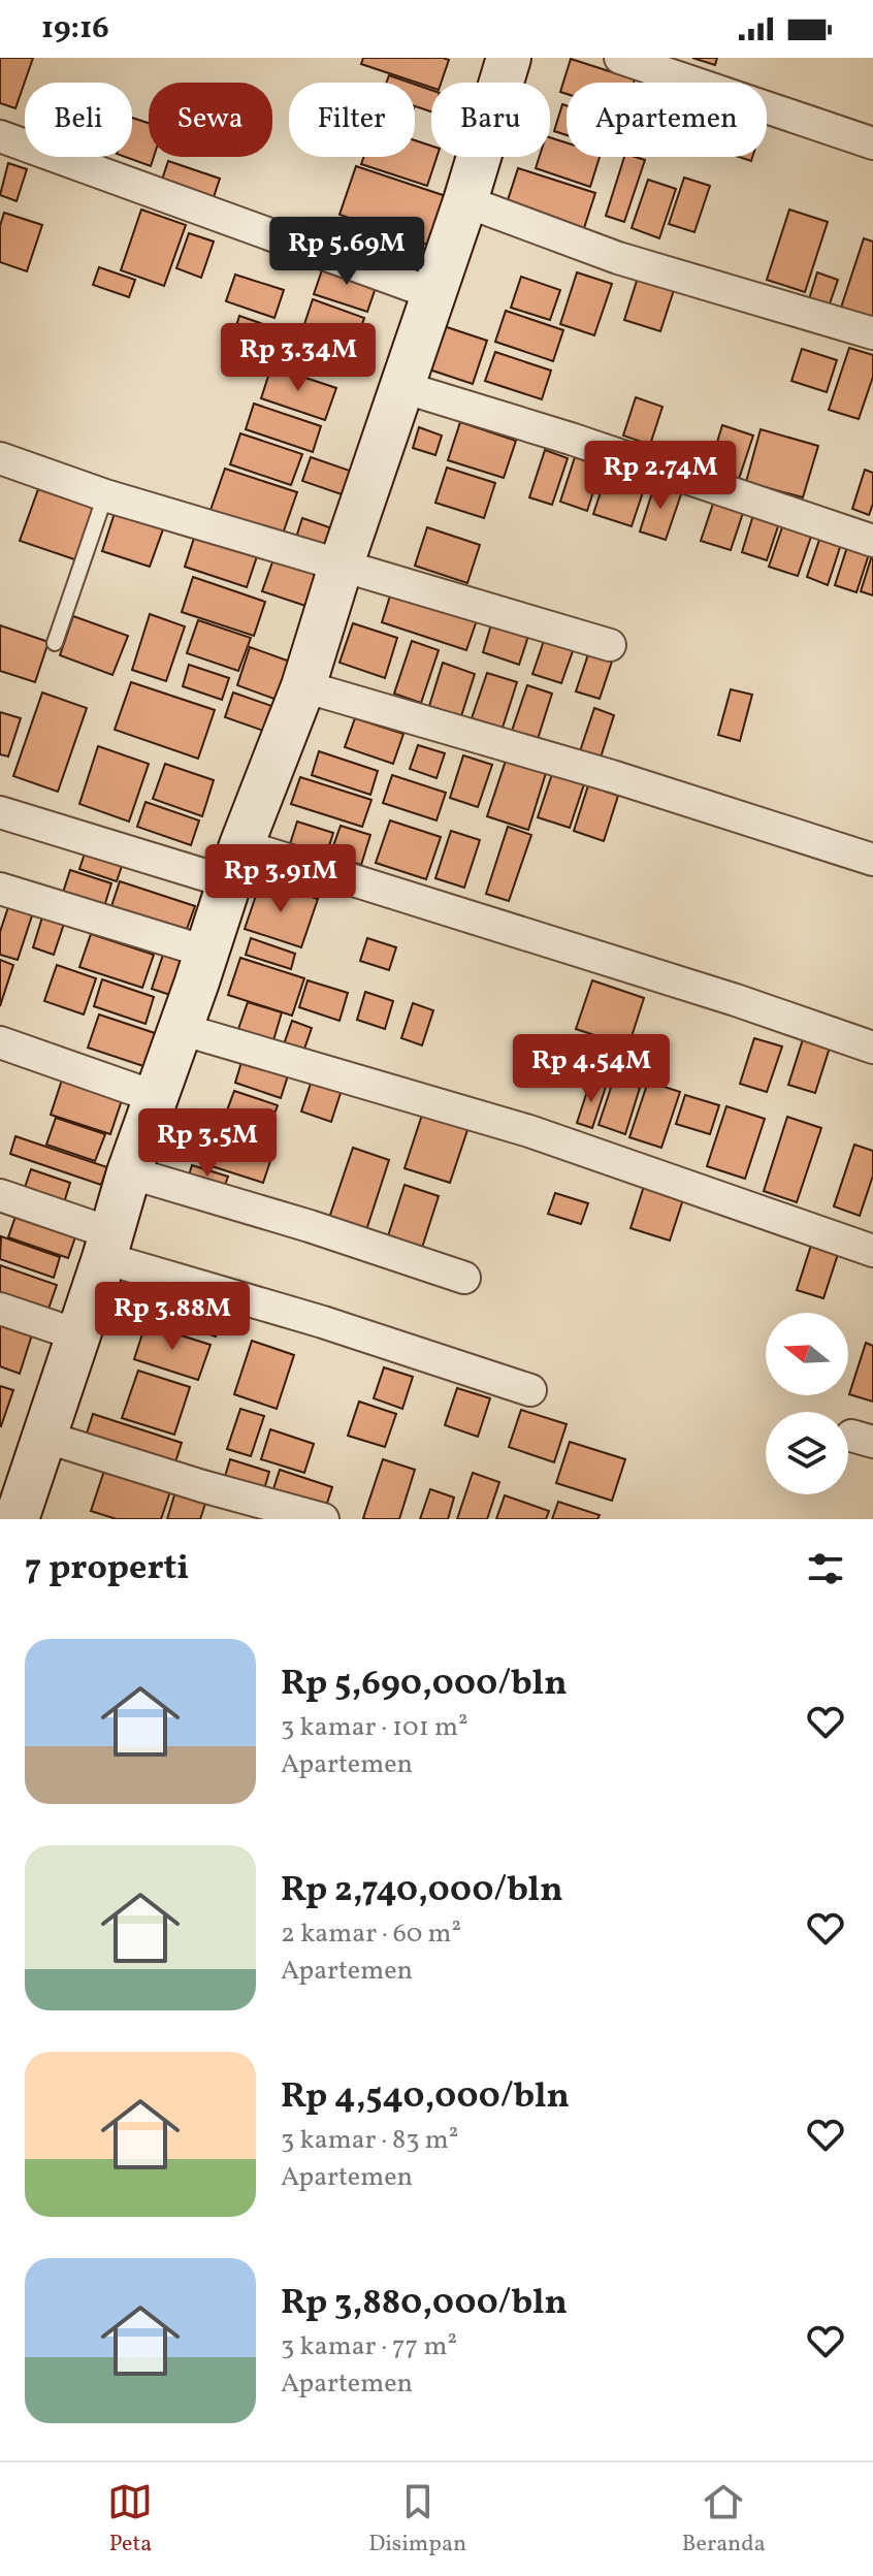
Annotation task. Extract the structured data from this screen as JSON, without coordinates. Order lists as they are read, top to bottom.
{
  "north": "left",
  "page": {
    "status": "19:16",
    "chip": [
      "Beli",
      "Sewa",
      "Filter",
      "Baru",
      "Apartemen"
    ],
    "price": [
      "Rp 5.69M",
      "Rp 3.34M",
      "Rp 2.74M",
      "Rp 3.91M",
      "Rp 4.54M",
      "Rp 3.5M",
      "Rp 3.88M"
    ],
    "heading": "7 properti",
    "list": [
      {
        "name": "Rp 5,690,000/bln",
        "note": "3 kamar · 101 m² · Apartemen"
      },
      {
        "name": "Rp 2,740,000/bln",
        "note": "2 kamar · 60 m² · Apartemen"
      },
      {
        "name": "Rp 4,540,000/bln",
        "note": "3 kamar · 83 m² · Apartemen"
      },
      {
        "name": "Rp 3,880,000/bln",
        "note": "3 kamar · 77 m² · Apartemen"
      }
    ],
    "tabs": ["Peta", "Disimpan", "Beranda"]
  }
}
